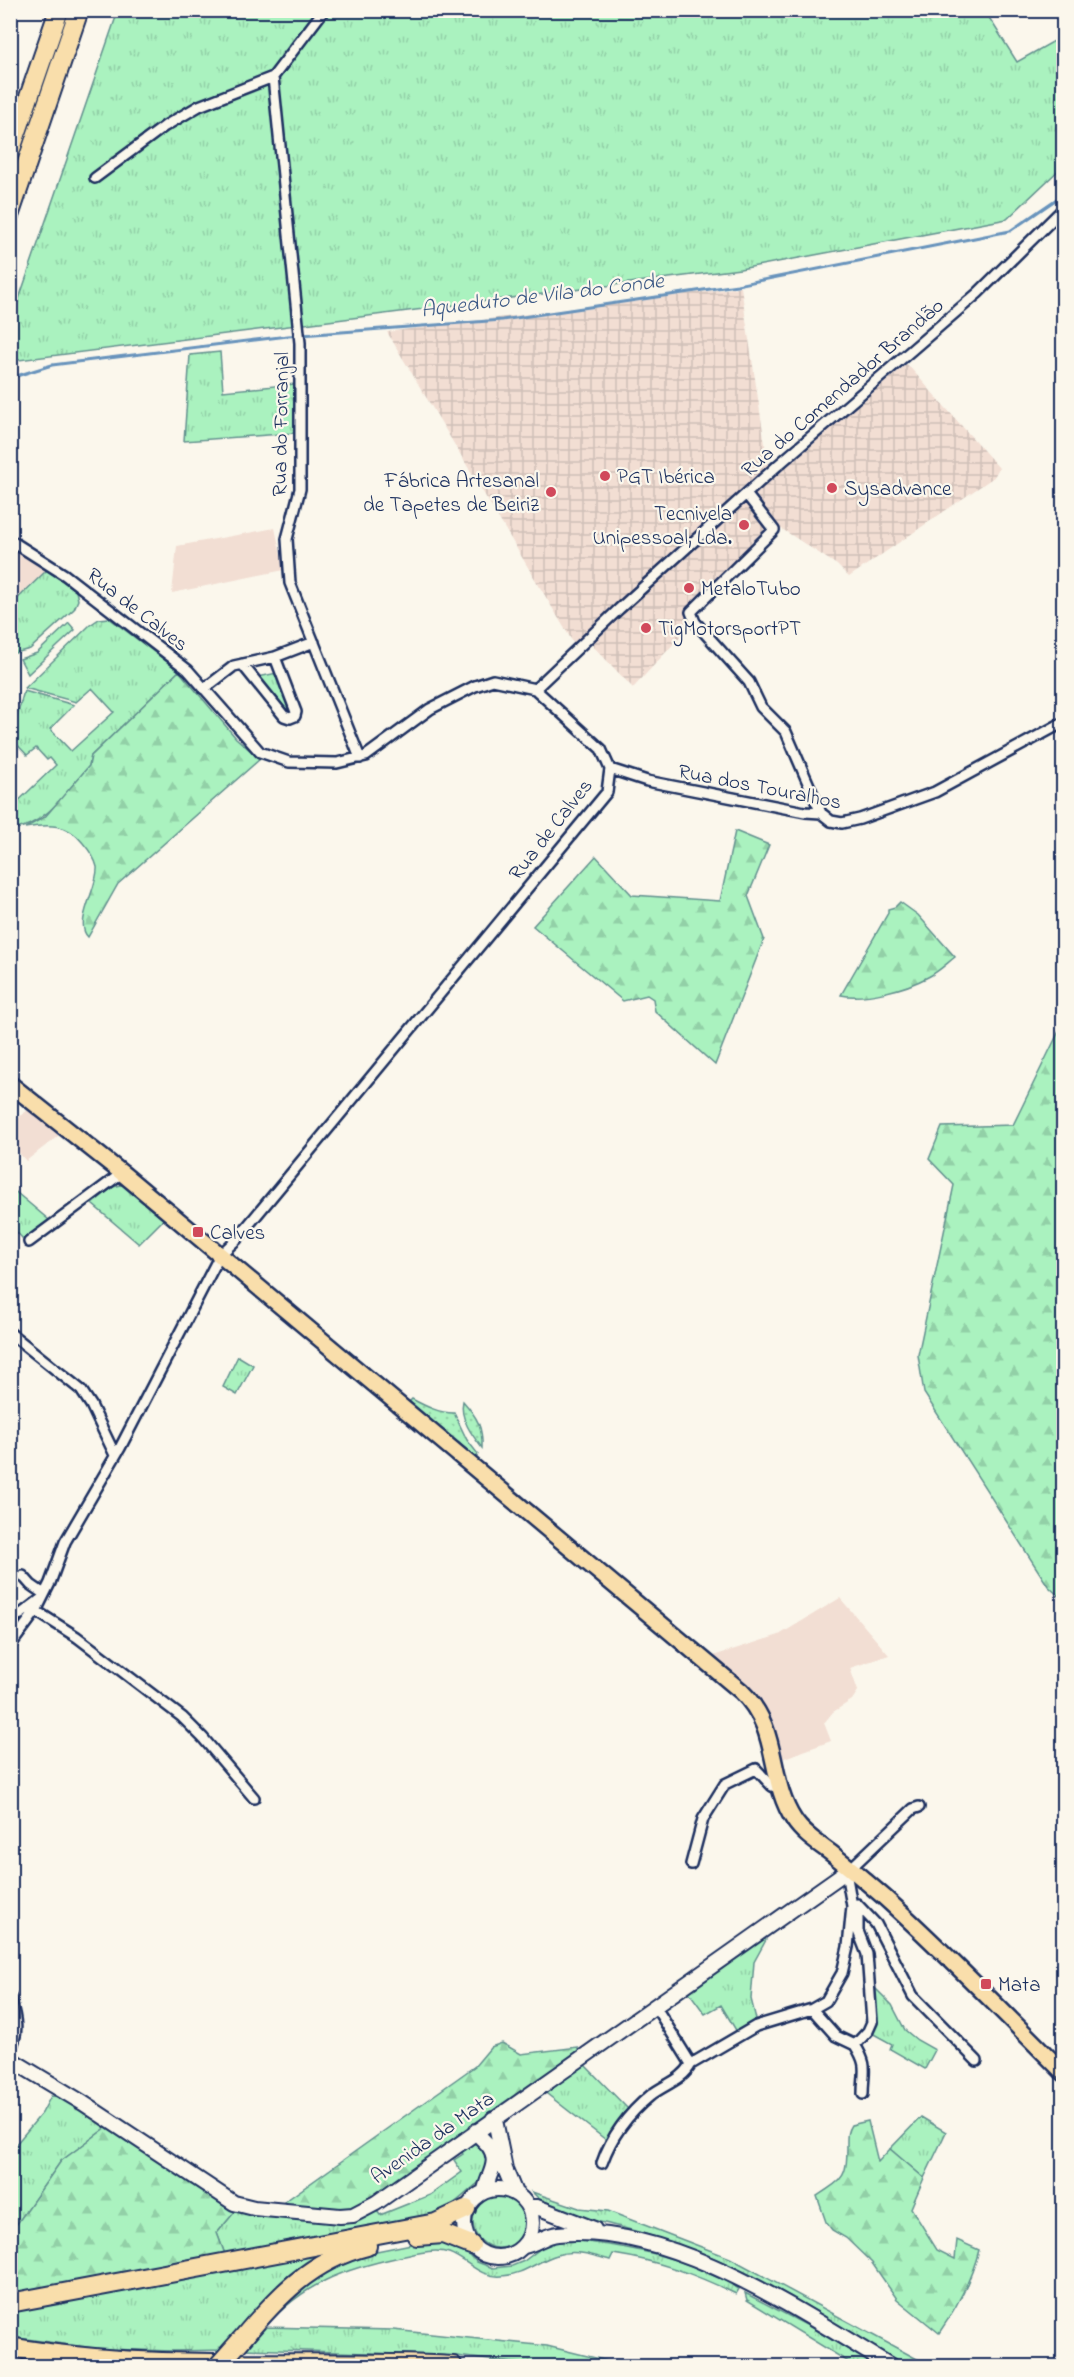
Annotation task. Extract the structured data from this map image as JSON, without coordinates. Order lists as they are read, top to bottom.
{
  "streets": {
    "street": [
      "Rua do Comendador Brandão",
      "Rua do Forranjal",
      "Rua de Calves",
      "Rua dos Touralhos",
      "Avenida da Mata"
    ]
  },
  "crossings": [
    ["Rua do Comendador Brandão", "Rua de Calves"],
    ["Rua do Forranjal", "Rua de Calves"],
    ["Rua de Calves", "Rua dos Touralhos"]
  ],
  "water": ["Aqueduto de Vila do Conde"],
  "places": {
    "other": [
      "PGT Ibérica",
      "Sysadvance",
      "Fábrica Artesanal de Tapetes de Beiriz",
      "Tecnivela Unipessoal, Lda.",
      "MetaloTubo",
      "TigMotorsportPT"
    ],
    "transit": ["Calves", "Mata"]
  }
}
